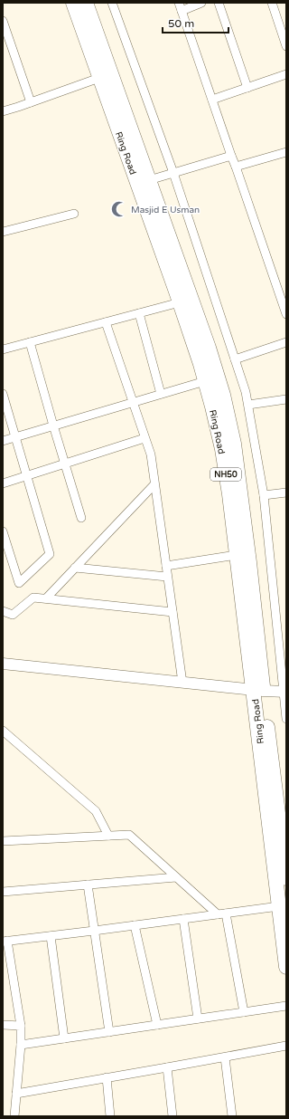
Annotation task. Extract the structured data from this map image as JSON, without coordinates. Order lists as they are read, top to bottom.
{
  "streets": {
    "highway": ["Ring Road", "NH50"]
  },
  "places": {
    "mosque": ["Masjid E Usman"]
  },
  "scale_bar": "50 m"
}
